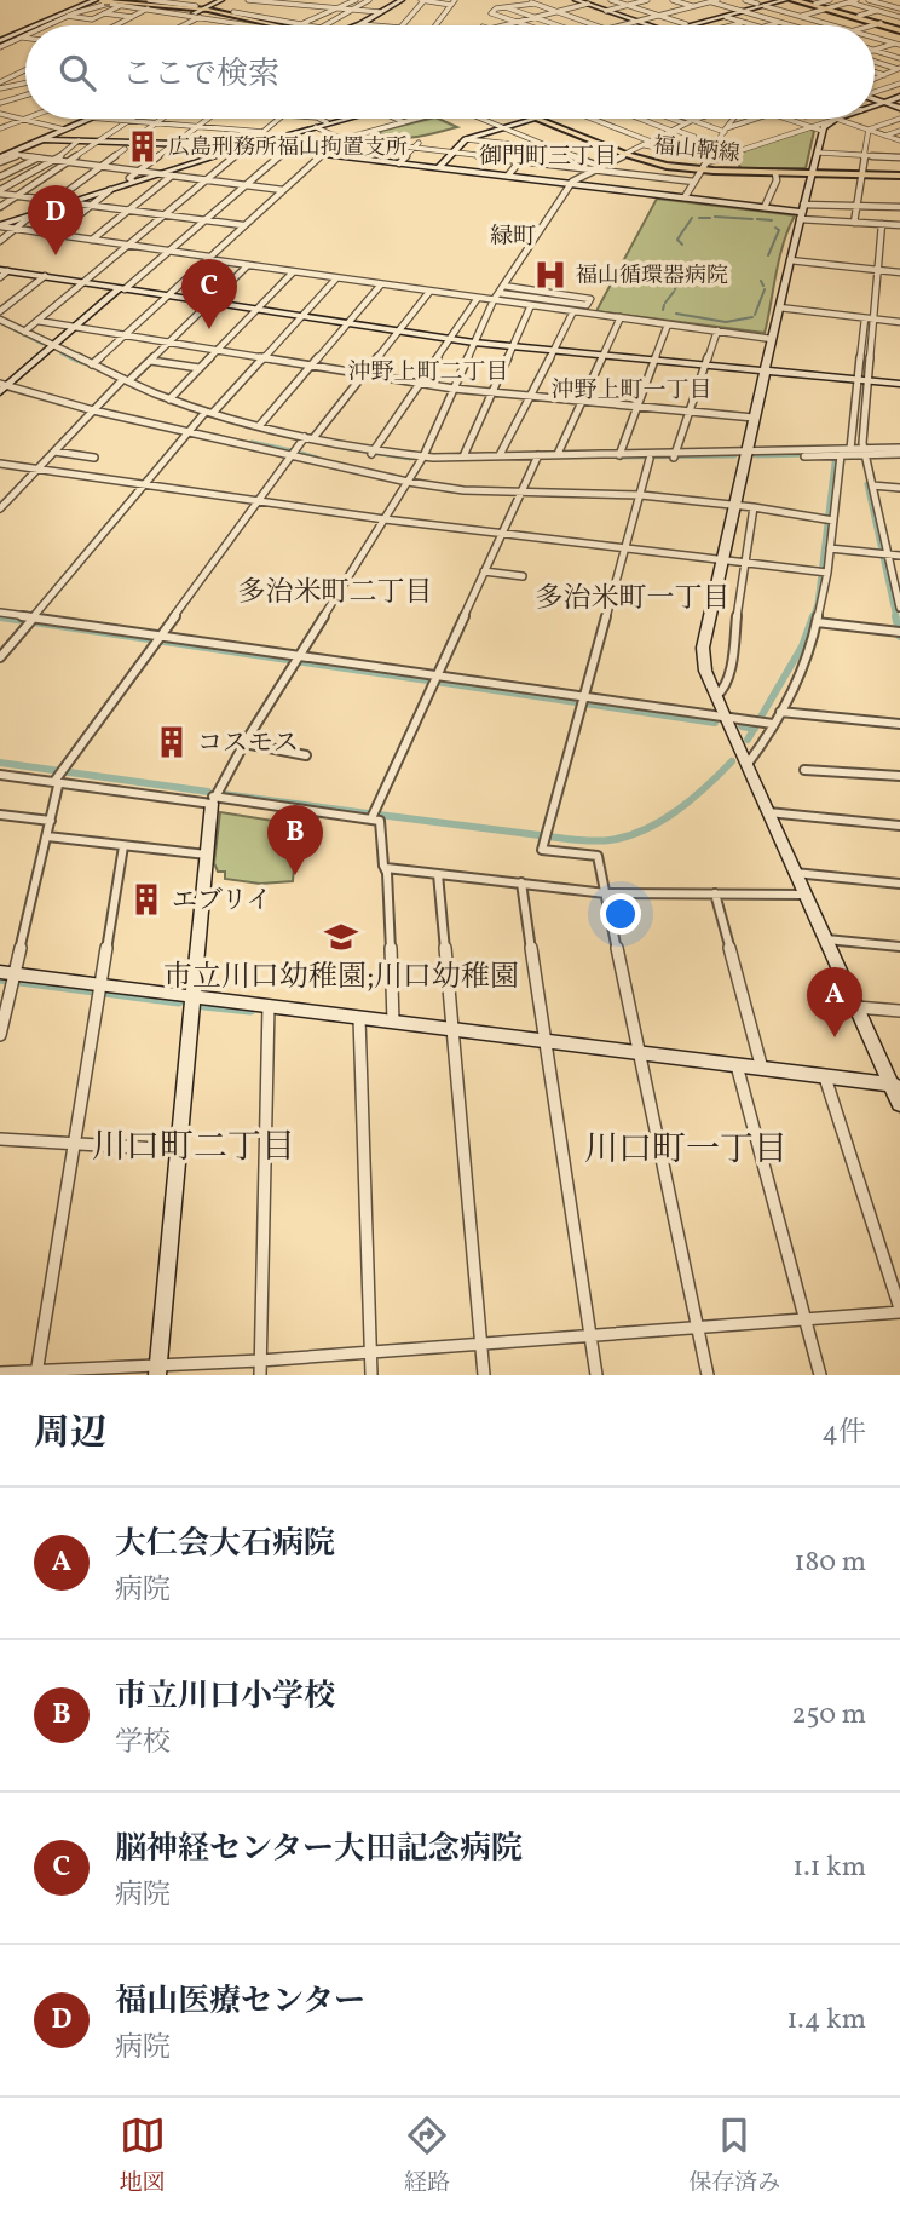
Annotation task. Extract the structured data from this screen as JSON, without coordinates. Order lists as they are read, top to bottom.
{
  "streets": {
    "main road": ["福山鞆線"]
  },
  "districts": [
    "御門町三丁目",
    "緑町",
    "沖野上町二丁目",
    "沖野上町一丁目",
    "多治米町二丁目",
    "多治米町一丁目",
    "川口町二丁目",
    "川口町一丁目"
  ],
  "places": {
    "building": ["広島刑務所福山拘置支所", "コスモス", "エブリイ"],
    "hospital": ["福山循環器病院"],
    "school or university": ["市立川口幼稚園;川口幼稚園"]
  },
  "page": {
    "search": "ここで検索",
    "pins": [
      "D",
      "C",
      "B",
      "A"
    ],
    "heading": ["周辺", "4件"],
    "list": [
      {
        "mark": "A",
        "name": "大仁会大石病院",
        "note": "病院",
        "value": "180 m"
      },
      {
        "mark": "B",
        "name": "市立川口小学校",
        "note": "学校",
        "value": "250 m"
      },
      {
        "mark": "C",
        "name": "脳神経センター大田記念病院",
        "note": "病院",
        "value": "1.1 km"
      },
      {
        "mark": "D",
        "name": "福山医療センター",
        "note": "病院",
        "value": "1.4 km"
      }
    ],
    "nav": ["地図", "経路", "保存済み"]
  }
}
